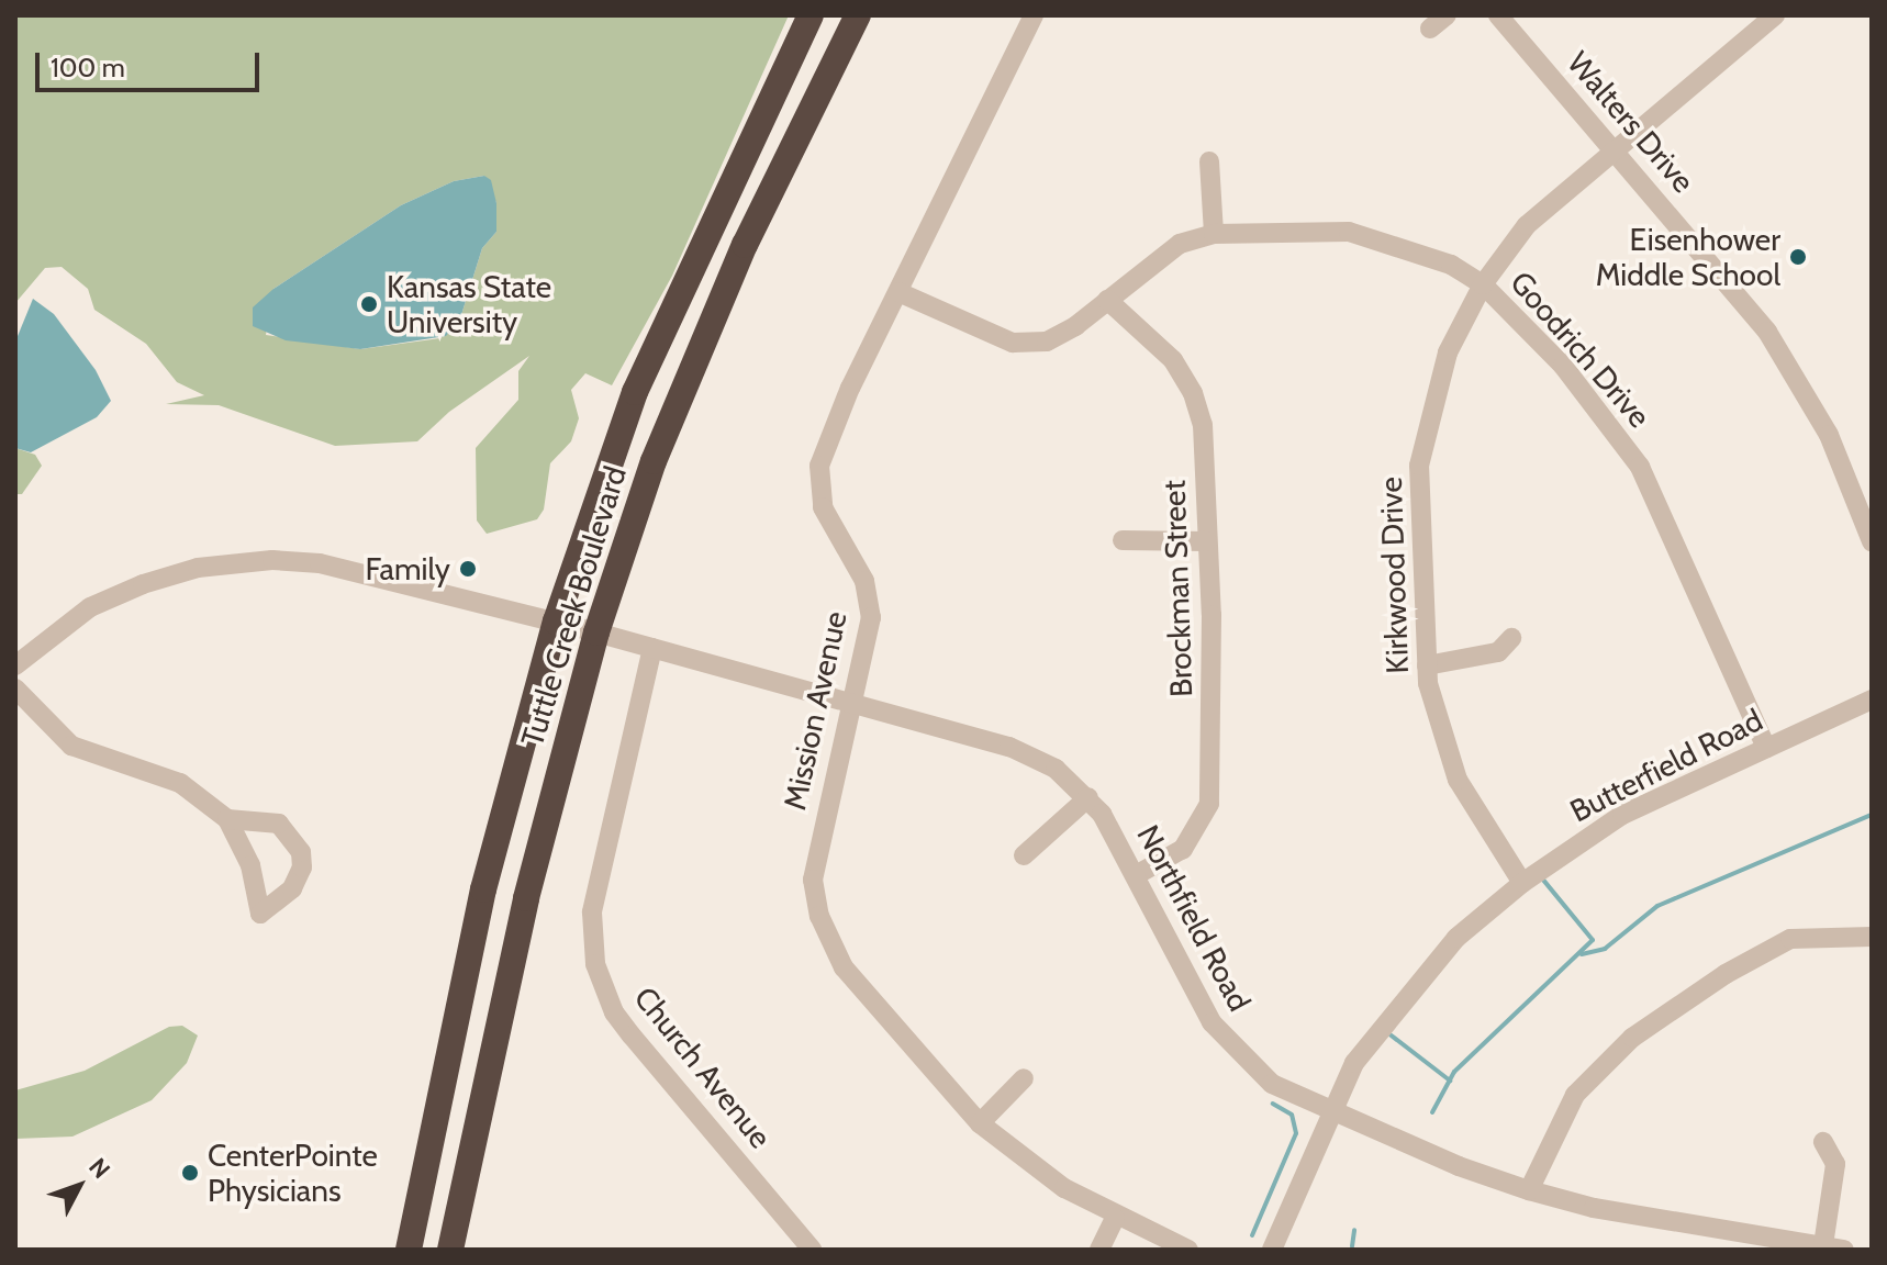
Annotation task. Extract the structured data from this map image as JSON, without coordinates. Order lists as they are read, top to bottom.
{
  "streets": {
    "highway": ["Tuttle Creek Boulevard"],
    "street": [
      "Walters Drive",
      "Goodrich Drive",
      "Kirkwood Drive",
      "Brockman Street",
      "Mission Avenue",
      "Butterfield Road",
      "Northfield Road",
      "Church Avenue"
    ]
  },
  "crossings": [
    ["Walters Drive", "Kirkwood Drive"],
    ["Goodrich Drive", "Kirkwood Drive"],
    ["Goodrich Drive", "Brockman Street"],
    ["Goodrich Drive", "Mission Avenue"],
    ["Goodrich Drive", "Butterfield Road"],
    ["Kirkwood Drive", "Butterfield Road"],
    ["Brockman Street", "Northfield Road"],
    ["Tuttle Creek Boulevard", "Northfield Road"],
    ["Mission Avenue", "Northfield Road"],
    ["Butterfield Road", "Northfield Road"],
    ["Northfield Road", "Church Avenue"]
  ],
  "places": [
    "Eisenhower Middle School",
    "Kansas State University",
    "Family",
    "CenterPointe Physicians"
  ],
  "scale_bar": "100 m",
  "north": "top right"
}
